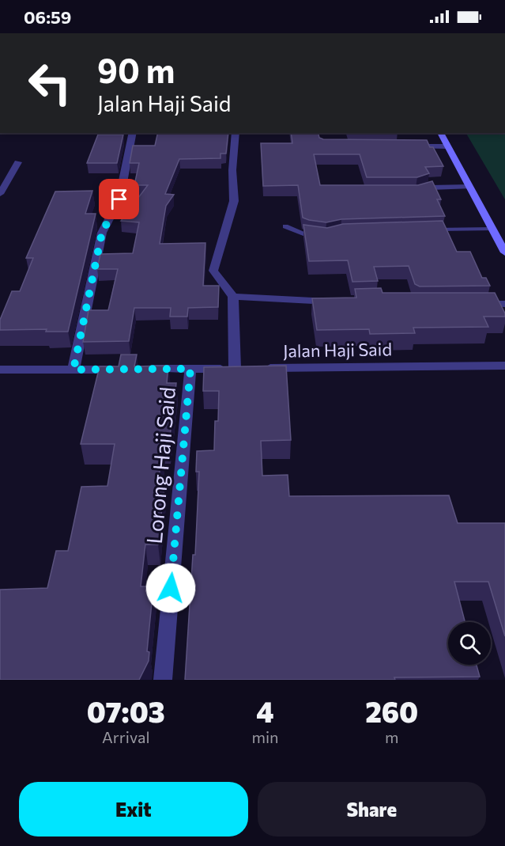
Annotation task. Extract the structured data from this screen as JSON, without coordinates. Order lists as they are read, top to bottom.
{
  "streets": {
    "street": ["Jalan Haji Said", "Lorong Haji Said"]
  },
  "crossings": [
    ["Jalan Haji Said", "Lorong Haji Said"]
  ],
  "page": {
    "status": "06:59",
    "turn": ["90 m", "Jalan Haji Said"],
    "eta": [
      "07:03",
      "Arrival",
      "4",
      "min",
      "260",
      "m"
    ],
    "buttons": ["Exit", "Share"]
  }
}
